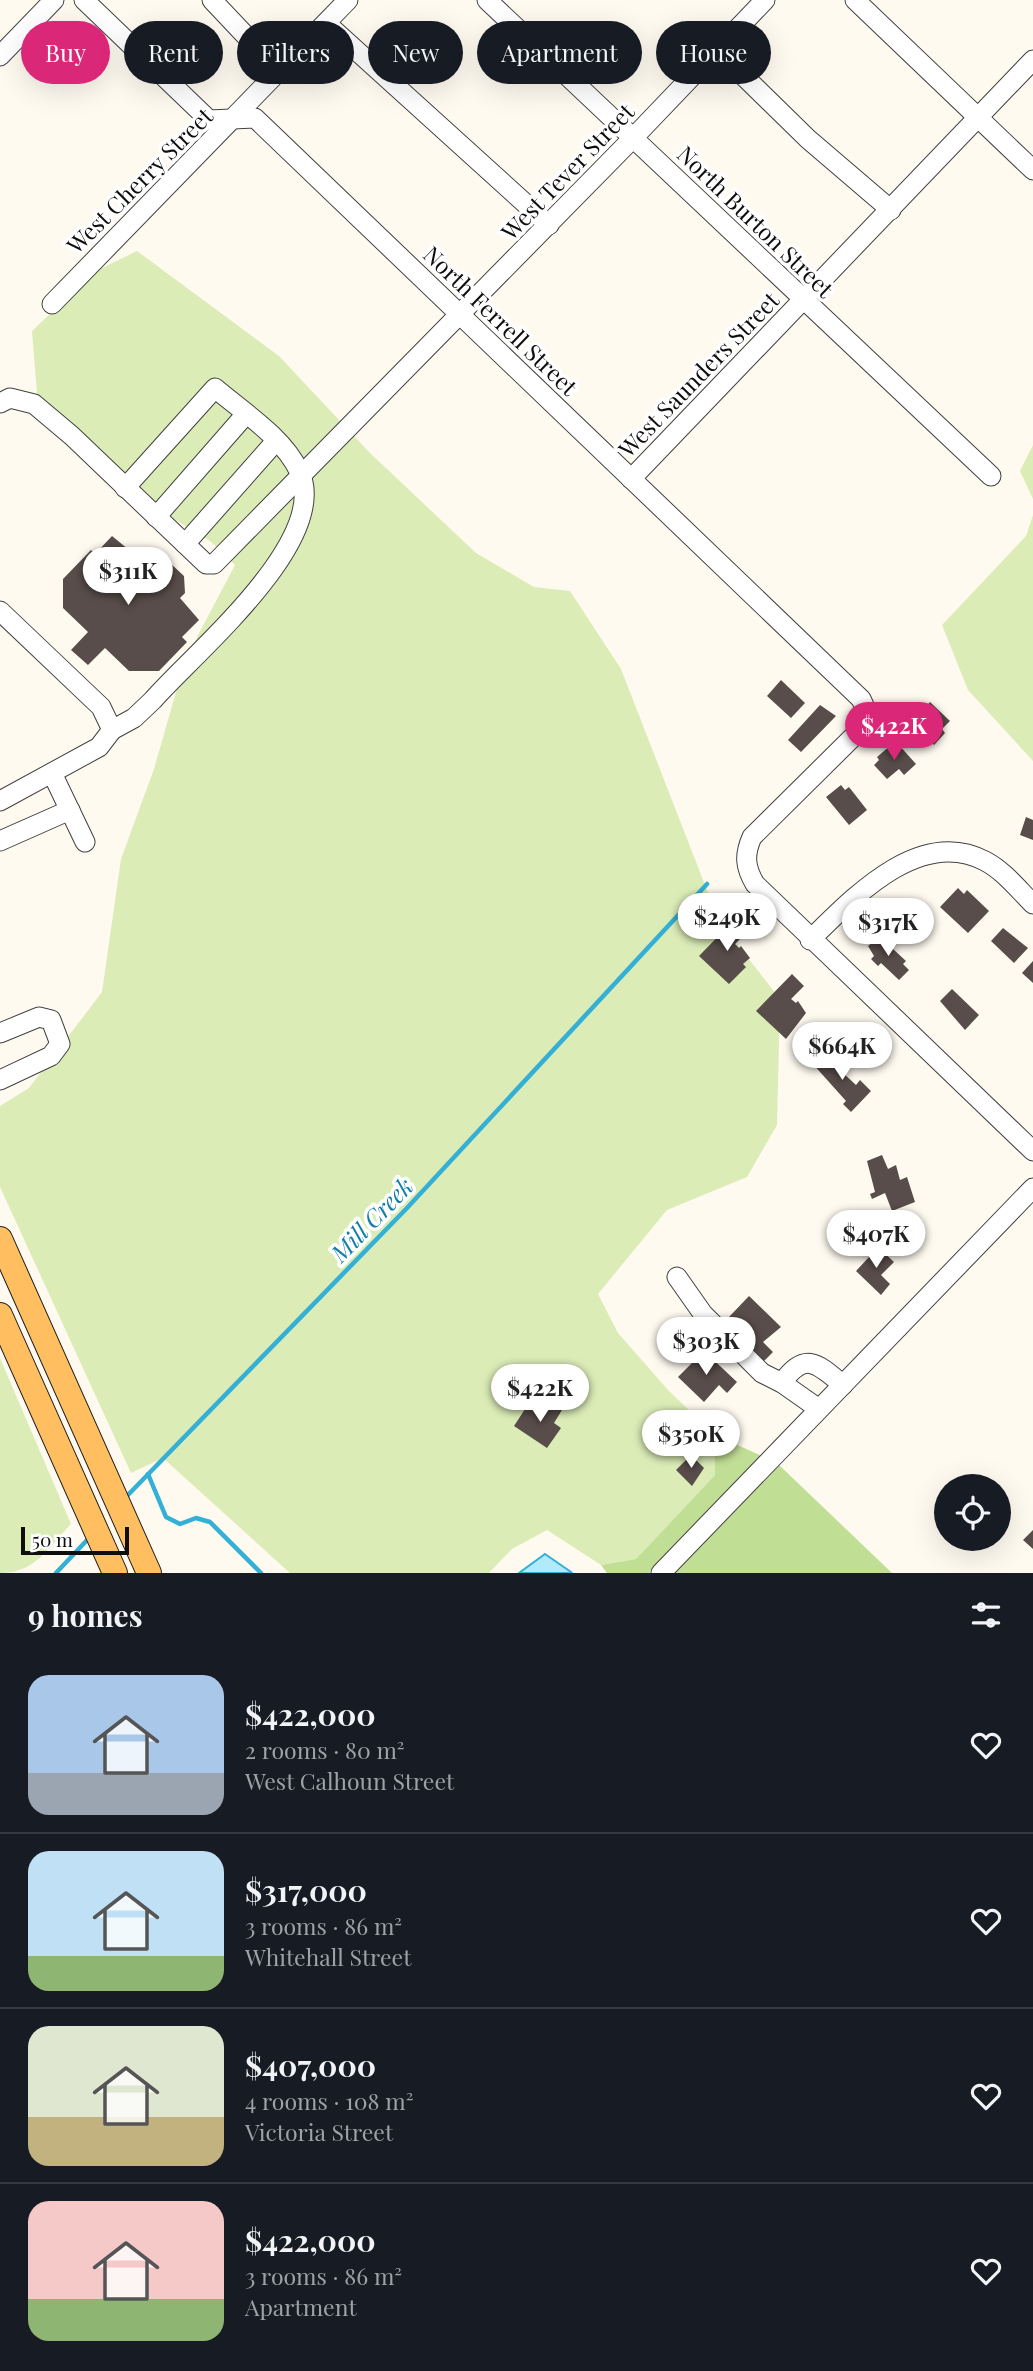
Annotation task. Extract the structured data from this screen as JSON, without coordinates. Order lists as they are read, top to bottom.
{
  "streets": {
    "street": [
      "West Tever Street",
      "West Cherry Street",
      "North Burton Street",
      "North Ferrell Street",
      "West Saunders Street"
    ]
  },
  "crossings": [
    ["West Tever Street", "North Burton Street"],
    ["West Tever Street", "North Ferrell Street"],
    ["West Cherry Street", "North Ferrell Street"],
    ["North Burton Street", "West Saunders Street"],
    ["North Ferrell Street", "West Saunders Street"]
  ],
  "water": ["Mill Creek"],
  "scale_bar": "50 m",
  "page": {
    "chip": [
      "Buy",
      "Rent",
      "Filters",
      "New",
      "Apartment",
      "House"
    ],
    "price": [
      "$311K",
      "$422K",
      "$249K",
      "$317K",
      "$664K",
      "$407K",
      "$303K",
      "$422K",
      "$350K"
    ],
    "scale": "50 m",
    "heading": "9 homes",
    "list": [
      {
        "name": "$422,000",
        "note": "2 rooms · 80 m² · West Calhoun Street"
      },
      {
        "name": "$317,000",
        "note": "3 rooms · 86 m² · Whitehall Street"
      },
      {
        "name": "$407,000",
        "note": "4 rooms · 108 m² · Victoria Street"
      },
      {
        "name": "$422,000",
        "note": "3 rooms · 86 m² · Apartment"
      }
    ]
  }
}
